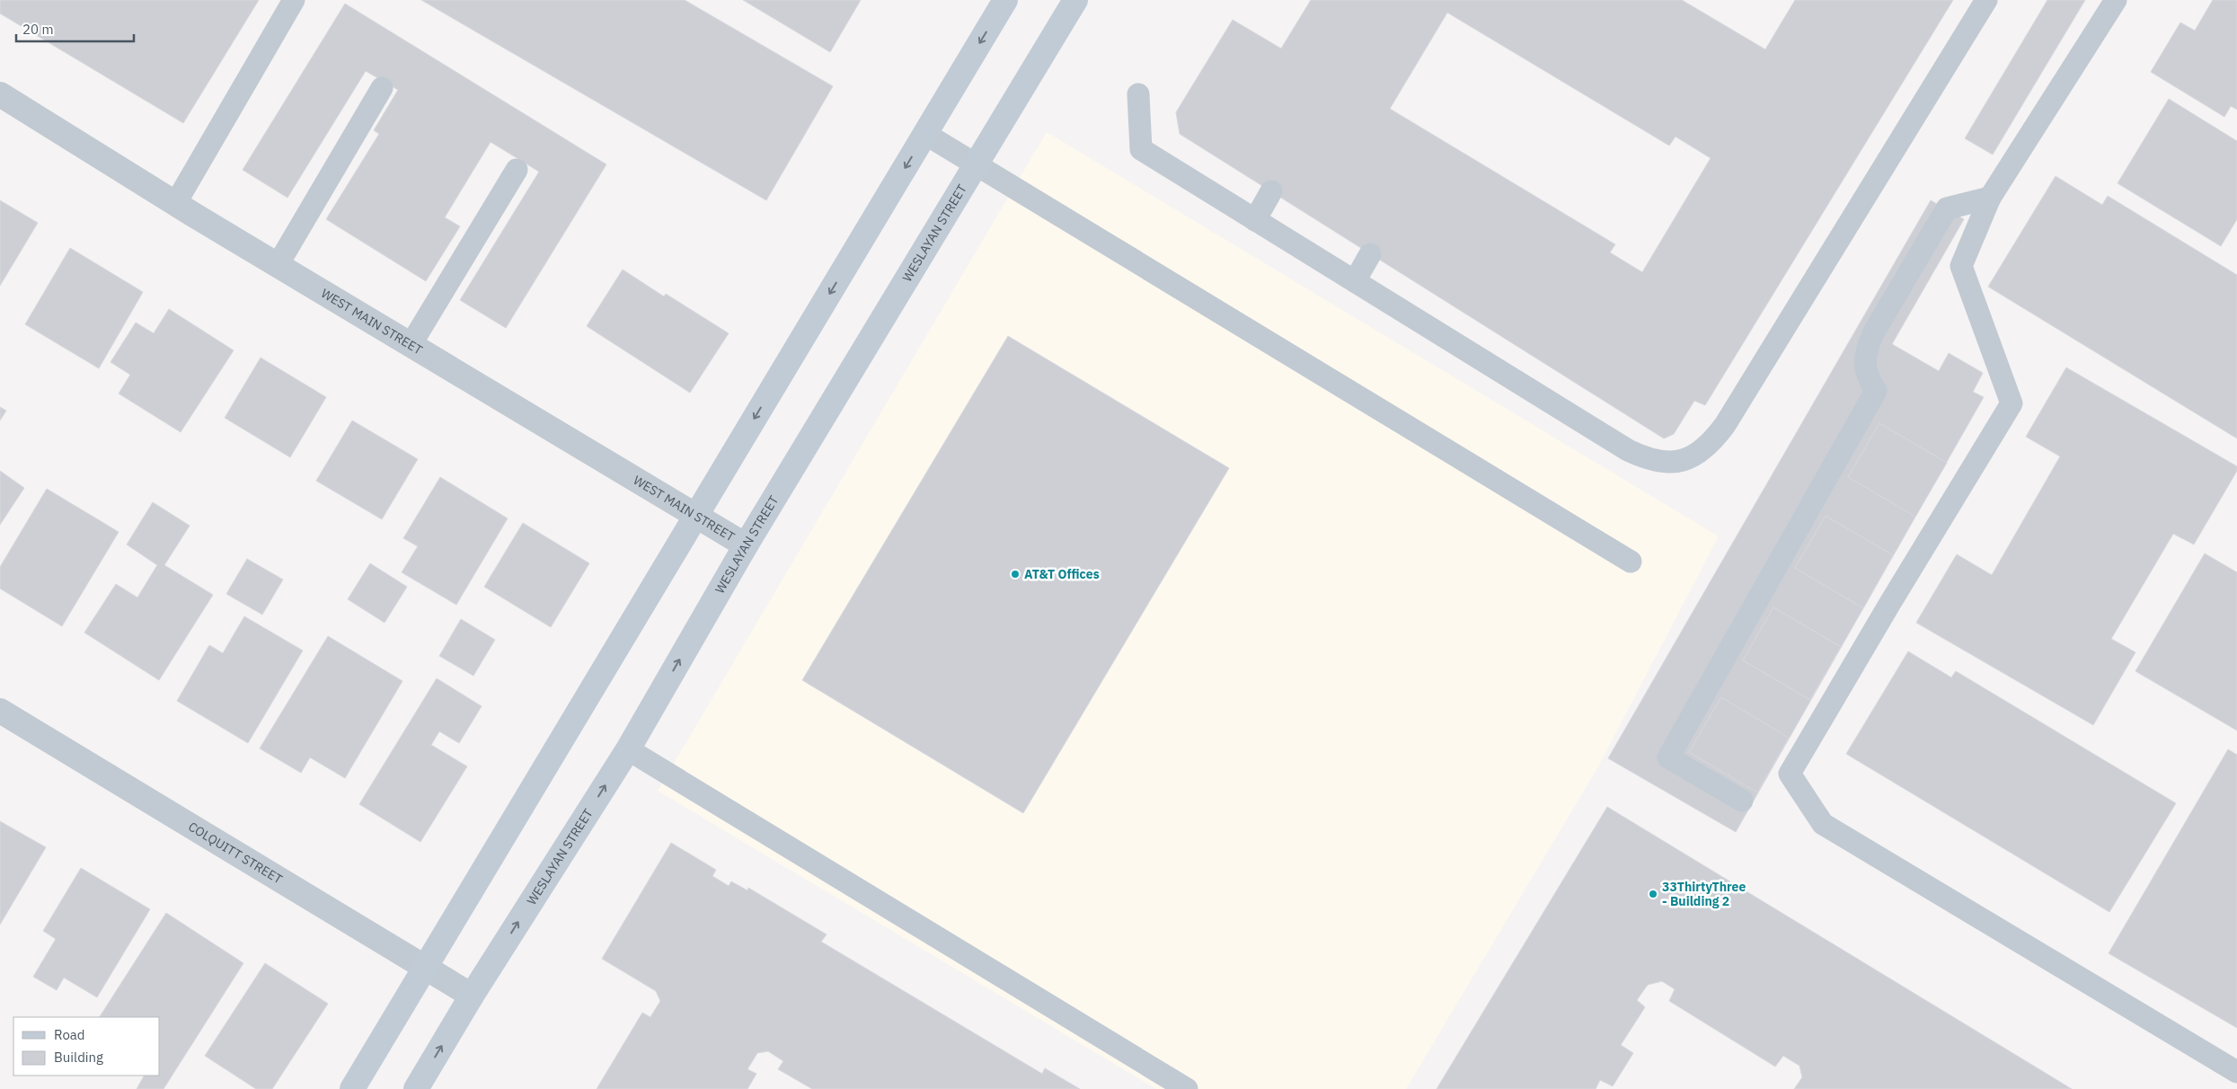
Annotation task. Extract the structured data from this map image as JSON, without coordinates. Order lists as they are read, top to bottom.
{
  "streets": {
    "main road": ["WESLAYAN STREET"],
    "street": ["WEST MAIN STREET", "COLQUITT STREET"]
  },
  "crossings": [
    ["WESLAYAN STREET", "WEST MAIN STREET"],
    ["WESLAYAN STREET", "COLQUITT STREET"]
  ],
  "places": ["AT&T Offices", "33ThirtyThree - Building 2"],
  "legend": ["Road", "Building"],
  "scale_bar": "20 m"
}
